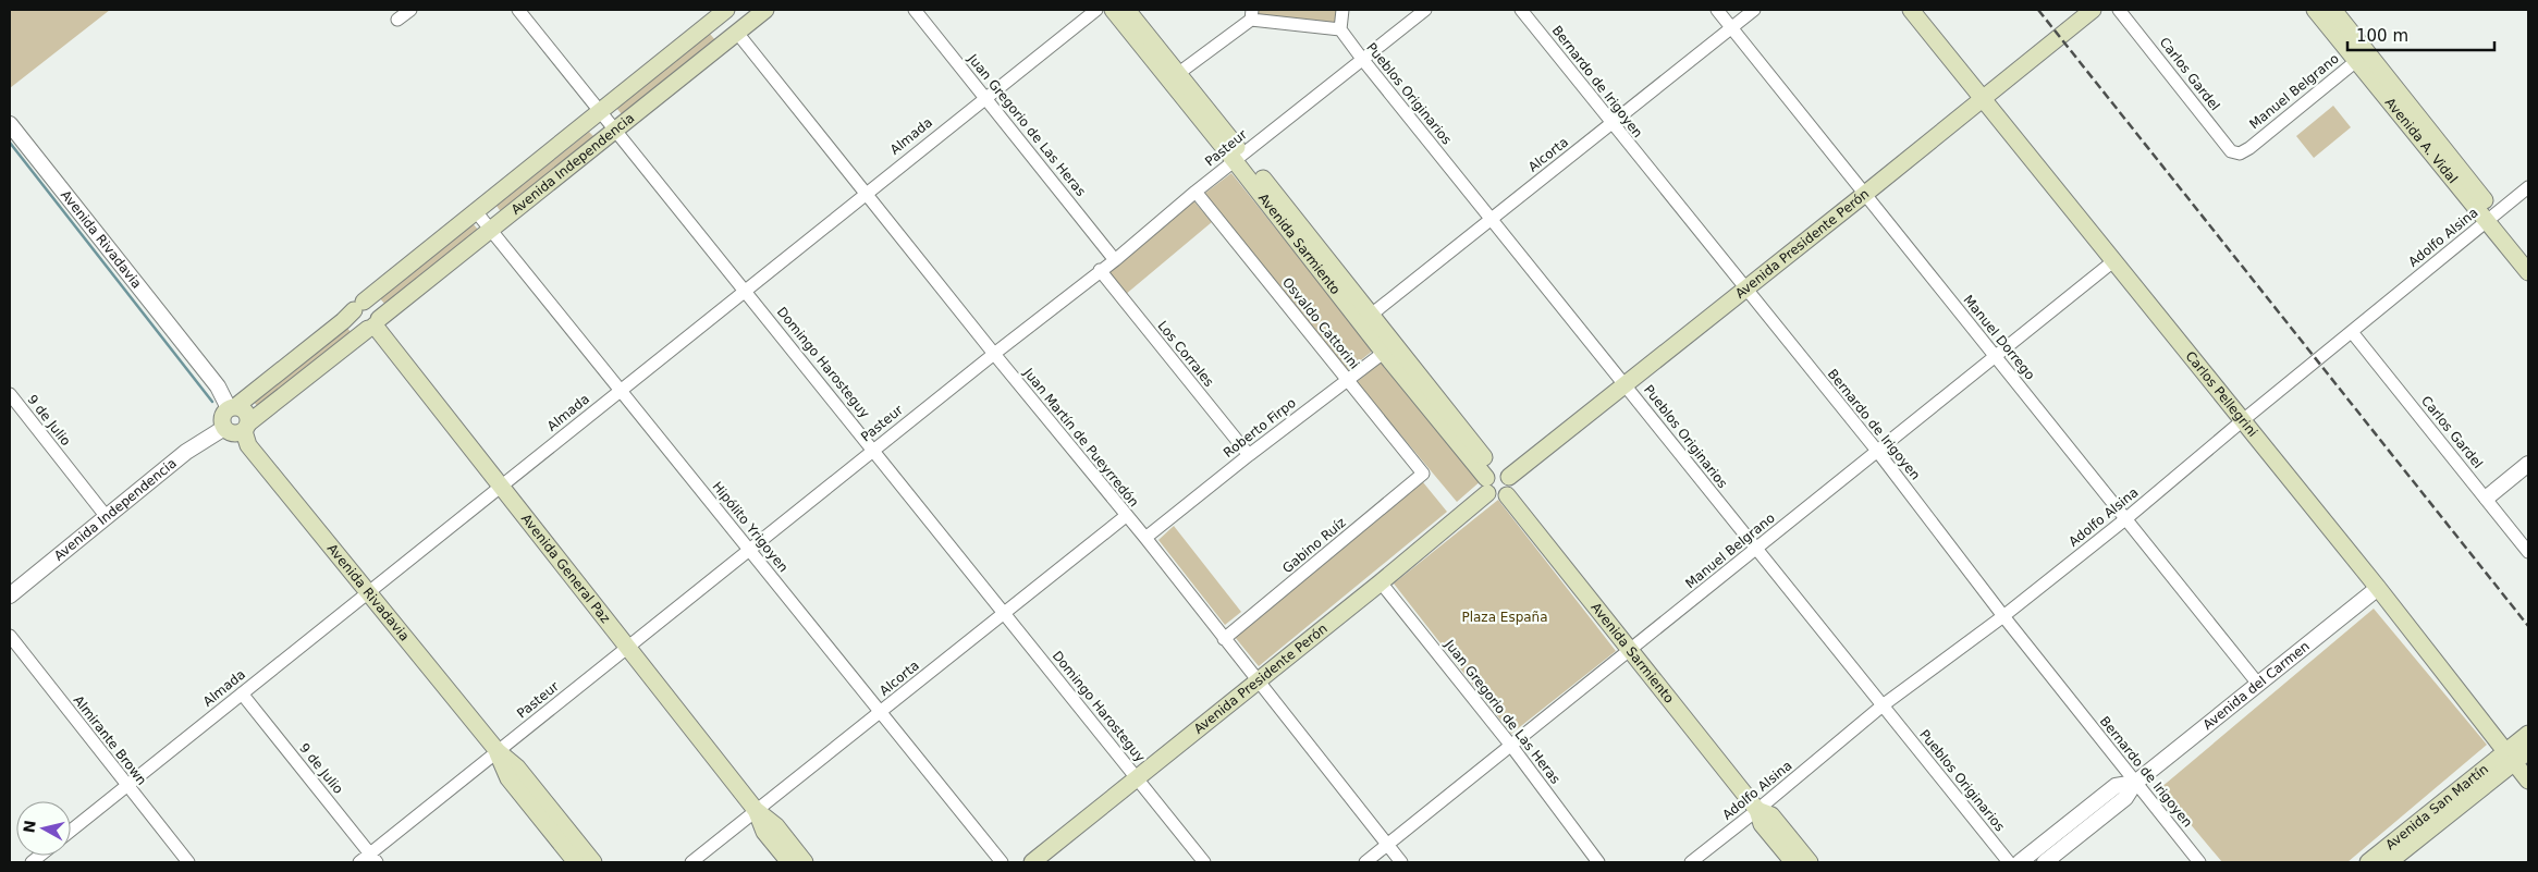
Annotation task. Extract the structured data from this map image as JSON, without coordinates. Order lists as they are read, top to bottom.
{
  "streets": {
    "main road": [
      "Avenida A. Vidal",
      "Avenida Independencia",
      "Avenida Rivadavia",
      "Avenida Sarmiento",
      "Avenida Presidente Perón",
      "Carlos Pellegrini",
      "Avenida General Paz",
      "Avenida San Martín"
    ],
    "street": [
      "Carlos Gardel",
      "Bernardo de Irigoyen",
      "Manuel Belgrano",
      "Pueblos Originarios",
      "Juan Gregorio de Las Heras",
      "Almada",
      "Pasteur",
      "Alcorta",
      "Adolfo Alsina",
      "Osvaldo Cattorini",
      "Manuel Dorrego",
      "Los Corrales",
      "Domingo Harosteguy",
      "9 de Julio",
      "Roberto Firpo",
      "Juan Martín de Pueyrredón",
      "Hipólito Yrigoyen",
      "Gabino Ruíz",
      "Avenida del Carmen",
      "Almirante Brown"
    ]
  },
  "crossings": [
    ["Carlos Gardel", "Manuel Belgrano"],
    ["Carlos Gardel", "Adolfo Alsina"],
    ["Bernardo de Irigoyen", "Manuel Belgrano"],
    ["Bernardo de Irigoyen", "Alcorta"],
    ["Bernardo de Irigoyen", "Adolfo Alsina"],
    ["Bernardo de Irigoyen", "Avenida Presidente Perón"],
    ["Bernardo de Irigoyen", "Avenida del Carmen"],
    ["Manuel Belgrano", "Pueblos Originarios"],
    ["Manuel Belgrano", "Juan Gregorio de Las Heras"],
    ["Manuel Belgrano", "Avenida A. Vidal"],
    ["Manuel Belgrano", "Avenida Sarmiento"],
    ["Manuel Belgrano", "Manuel Dorrego"],
    ["Manuel Belgrano", "Carlos Pellegrini"],
    ["Manuel Belgrano", "Juan Martín de Pueyrredón"],
    ["Pueblos Originarios", "Pasteur"],
    ["Pueblos Originarios", "Alcorta"],
    ["Pueblos Originarios", "Adolfo Alsina"],
    ["Pueblos Originarios", "Avenida Presidente Perón"],
    ["Juan Gregorio de Las Heras", "Almada"],
    ["Juan Gregorio de Las Heras", "Pasteur"],
    ["Juan Gregorio de Las Heras", "Avenida Presidente Perón"],
    ["Almada", "Avenida Rivadavia"],
    ["Almada", "Domingo Harosteguy"],
    ["Almada", "9 de Julio"],
    ["Almada", "Juan Martín de Pueyrredón"],
    ["Almada", "Hipólito Yrigoyen"],
    ["Almada", "Avenida General Paz"],
    ["Almada", "Almirante Brown"],
    ["Avenida A. Vidal", "Adolfo Alsina"],
    ["Pasteur", "Avenida Rivadavia"],
    ["Pasteur", "Avenida Sarmiento"],
    ["Pasteur", "Osvaldo Cattorini"],
    ["Pasteur", "Los Corrales"],
    ["Pasteur", "Domingo Harosteguy"],
    ["Pasteur", "9 de Julio"],
    ["Pasteur", "Juan Martín de Pueyrredón"],
    ["Pasteur", "Hipólito Yrigoyen"],
    ["Pasteur", "Avenida General Paz"],
    ["Alcorta", "Avenida Sarmiento"],
    ["Alcorta", "Manuel Dorrego"],
    ["Alcorta", "Domingo Harosteguy"],
    ["Alcorta", "Juan Martín de Pueyrredón"],
    ["Alcorta", "Hipólito Yrigoyen"],
    ["Alcorta", "Avenida General Paz"],
    ["Avenida Independencia", "Avenida Rivadavia"],
    ["Avenida Independencia", "Domingo Harosteguy"],
    ["Avenida Independencia", "9 de Julio"],
    ["Avenida Independencia", "Juan Martín de Pueyrredón"],
    ["Avenida Independencia", "Hipólito Yrigoyen"],
    ["Avenida Independencia", "Avenida General Paz"],
    ["Adolfo Alsina", "Avenida Sarmiento"],
    ["Adolfo Alsina", "Manuel Dorrego"],
    ["Adolfo Alsina", "Carlos Pellegrini"],
    ["Avenida Sarmiento", "Avenida Presidente Perón"],
    ["Avenida Sarmiento", "Roberto Firpo"],
    ["Avenida Presidente Perón", "Manuel Dorrego"],
    ["Avenida Presidente Perón", "Domingo Harosteguy"],
    ["Avenida Presidente Perón", "Carlos Pellegrini"],
    ["Avenida Presidente Perón", "Juan Martín de Pueyrredón"],
    ["Osvaldo Cattorini", "Roberto Firpo"],
    ["Osvaldo Cattorini", "Gabino Ruíz"],
    ["Manuel Dorrego", "Avenida del Carmen"],
    ["Los Corrales", "Roberto Firpo"],
    ["Carlos Pellegrini", "Avenida del Carmen"],
    ["Carlos Pellegrini", "Avenida San Martín"],
    ["Roberto Firpo", "Juan Martín de Pueyrredón"],
    ["Juan Martín de Pueyrredón", "Gabino Ruíz"]
  ],
  "parks": ["Plaza España"],
  "scale_bar": "100 m",
  "north": "left"
}
